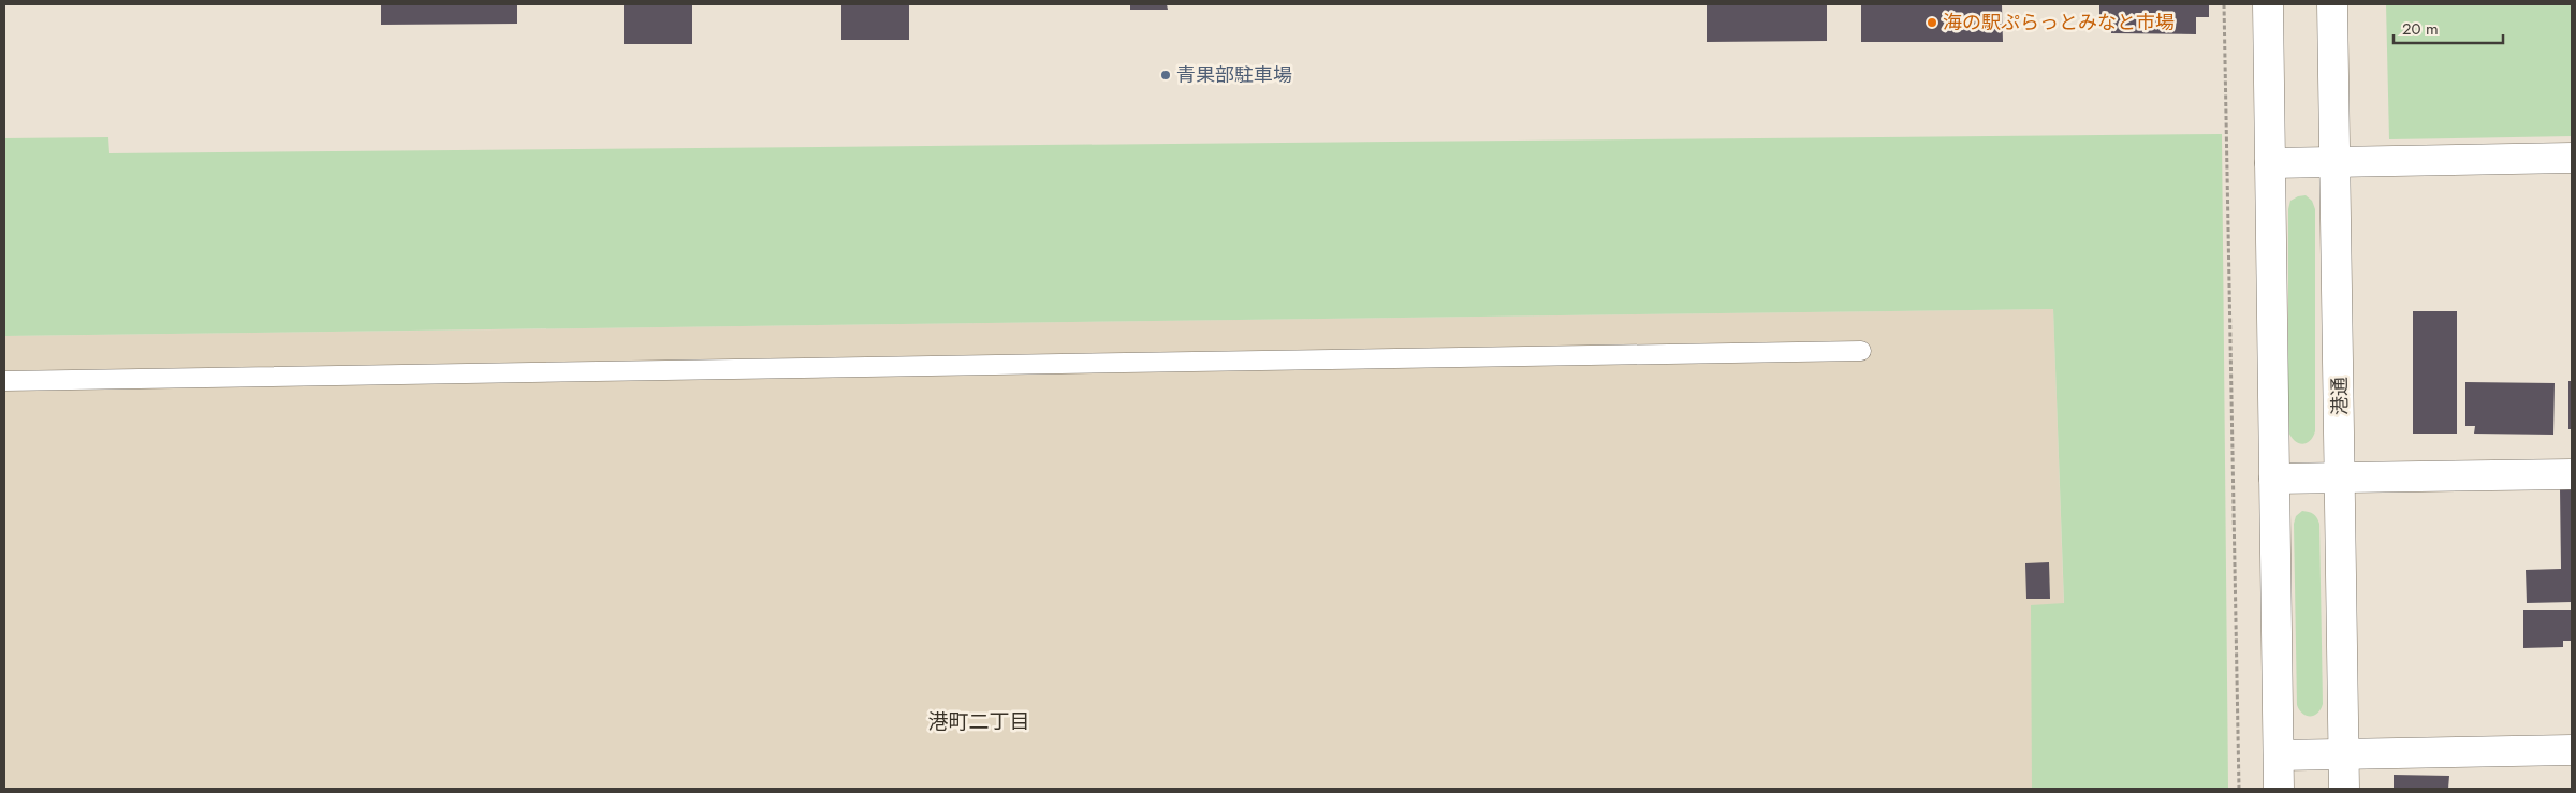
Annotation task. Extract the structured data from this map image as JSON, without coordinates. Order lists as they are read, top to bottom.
{
  "streets": {
    "street": ["港通"]
  },
  "districts": ["港町二丁目"],
  "places": ["海の駅ぷらっとみなと市場", "青果部駐車場"],
  "scale_bar": "20 m"
}
